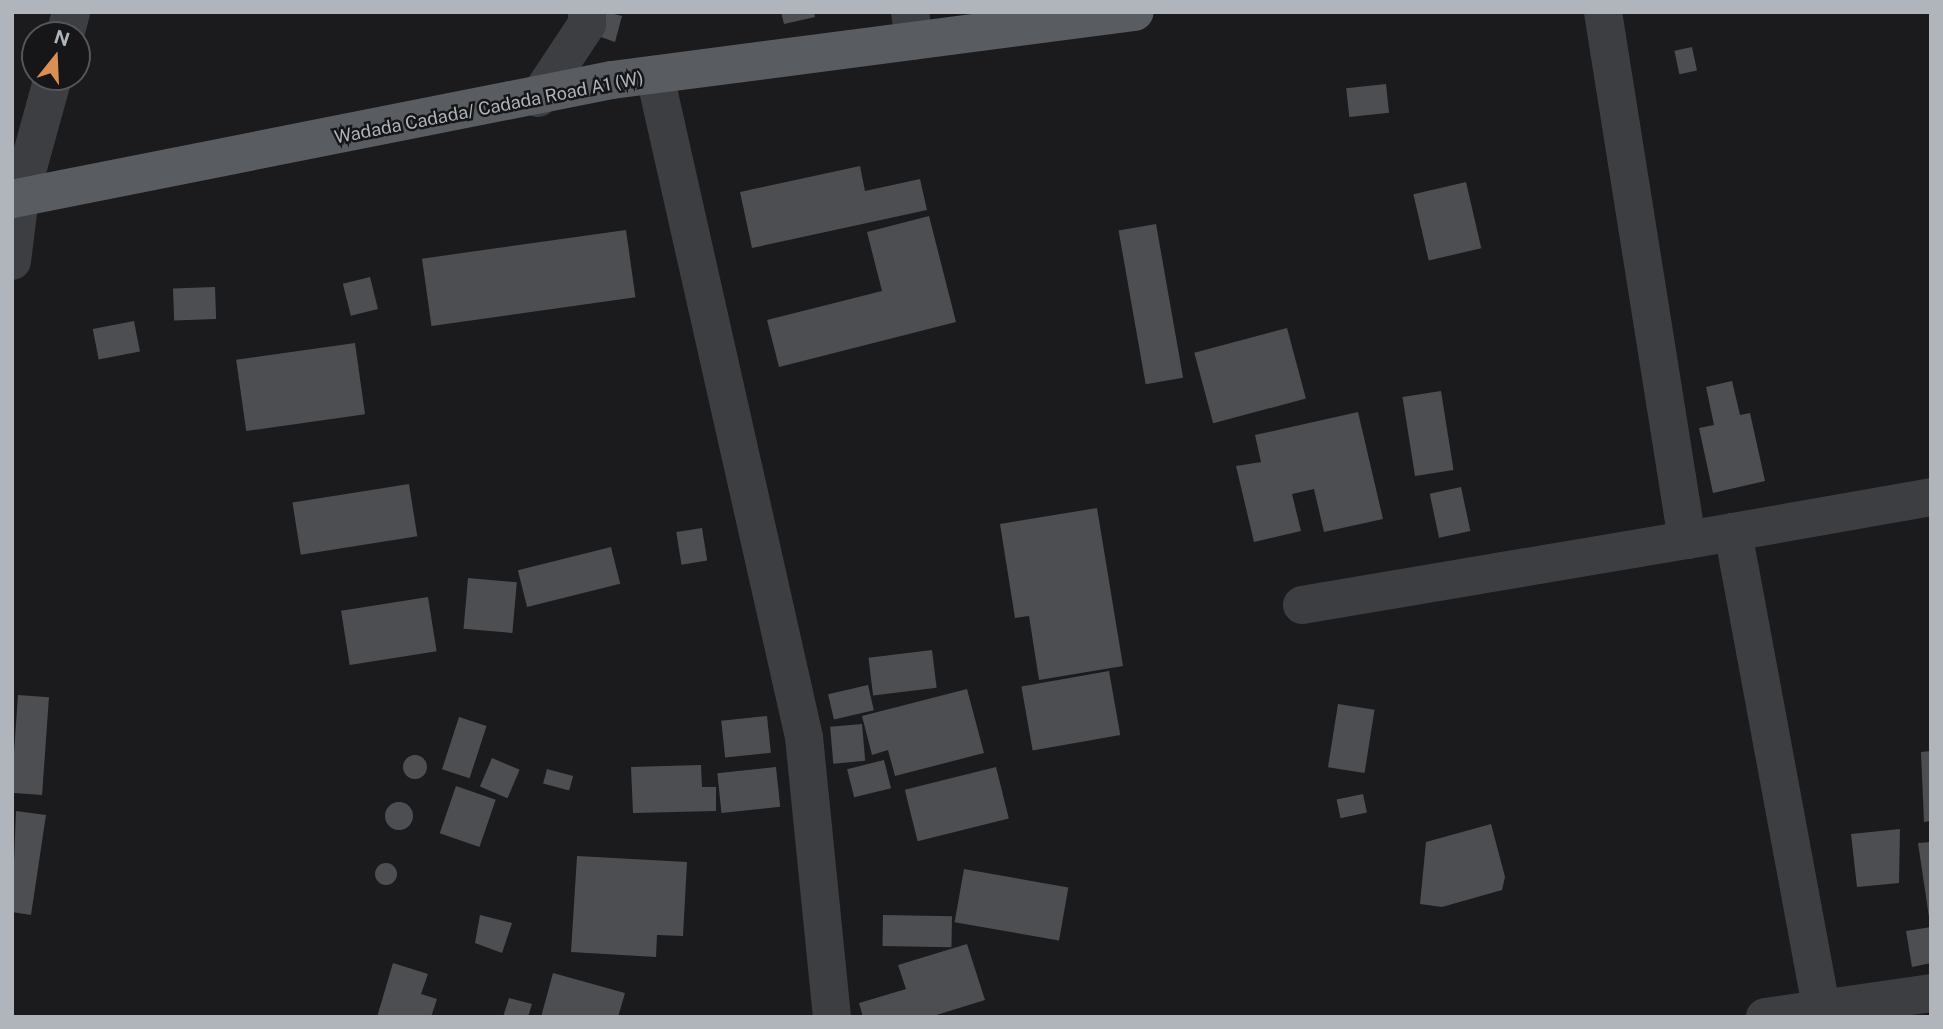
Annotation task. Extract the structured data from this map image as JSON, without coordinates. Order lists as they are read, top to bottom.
{
  "streets": {
    "main road": ["Wadada Cadada/ Cadada Road A1 (W)"]
  },
  "north": "top"
}
